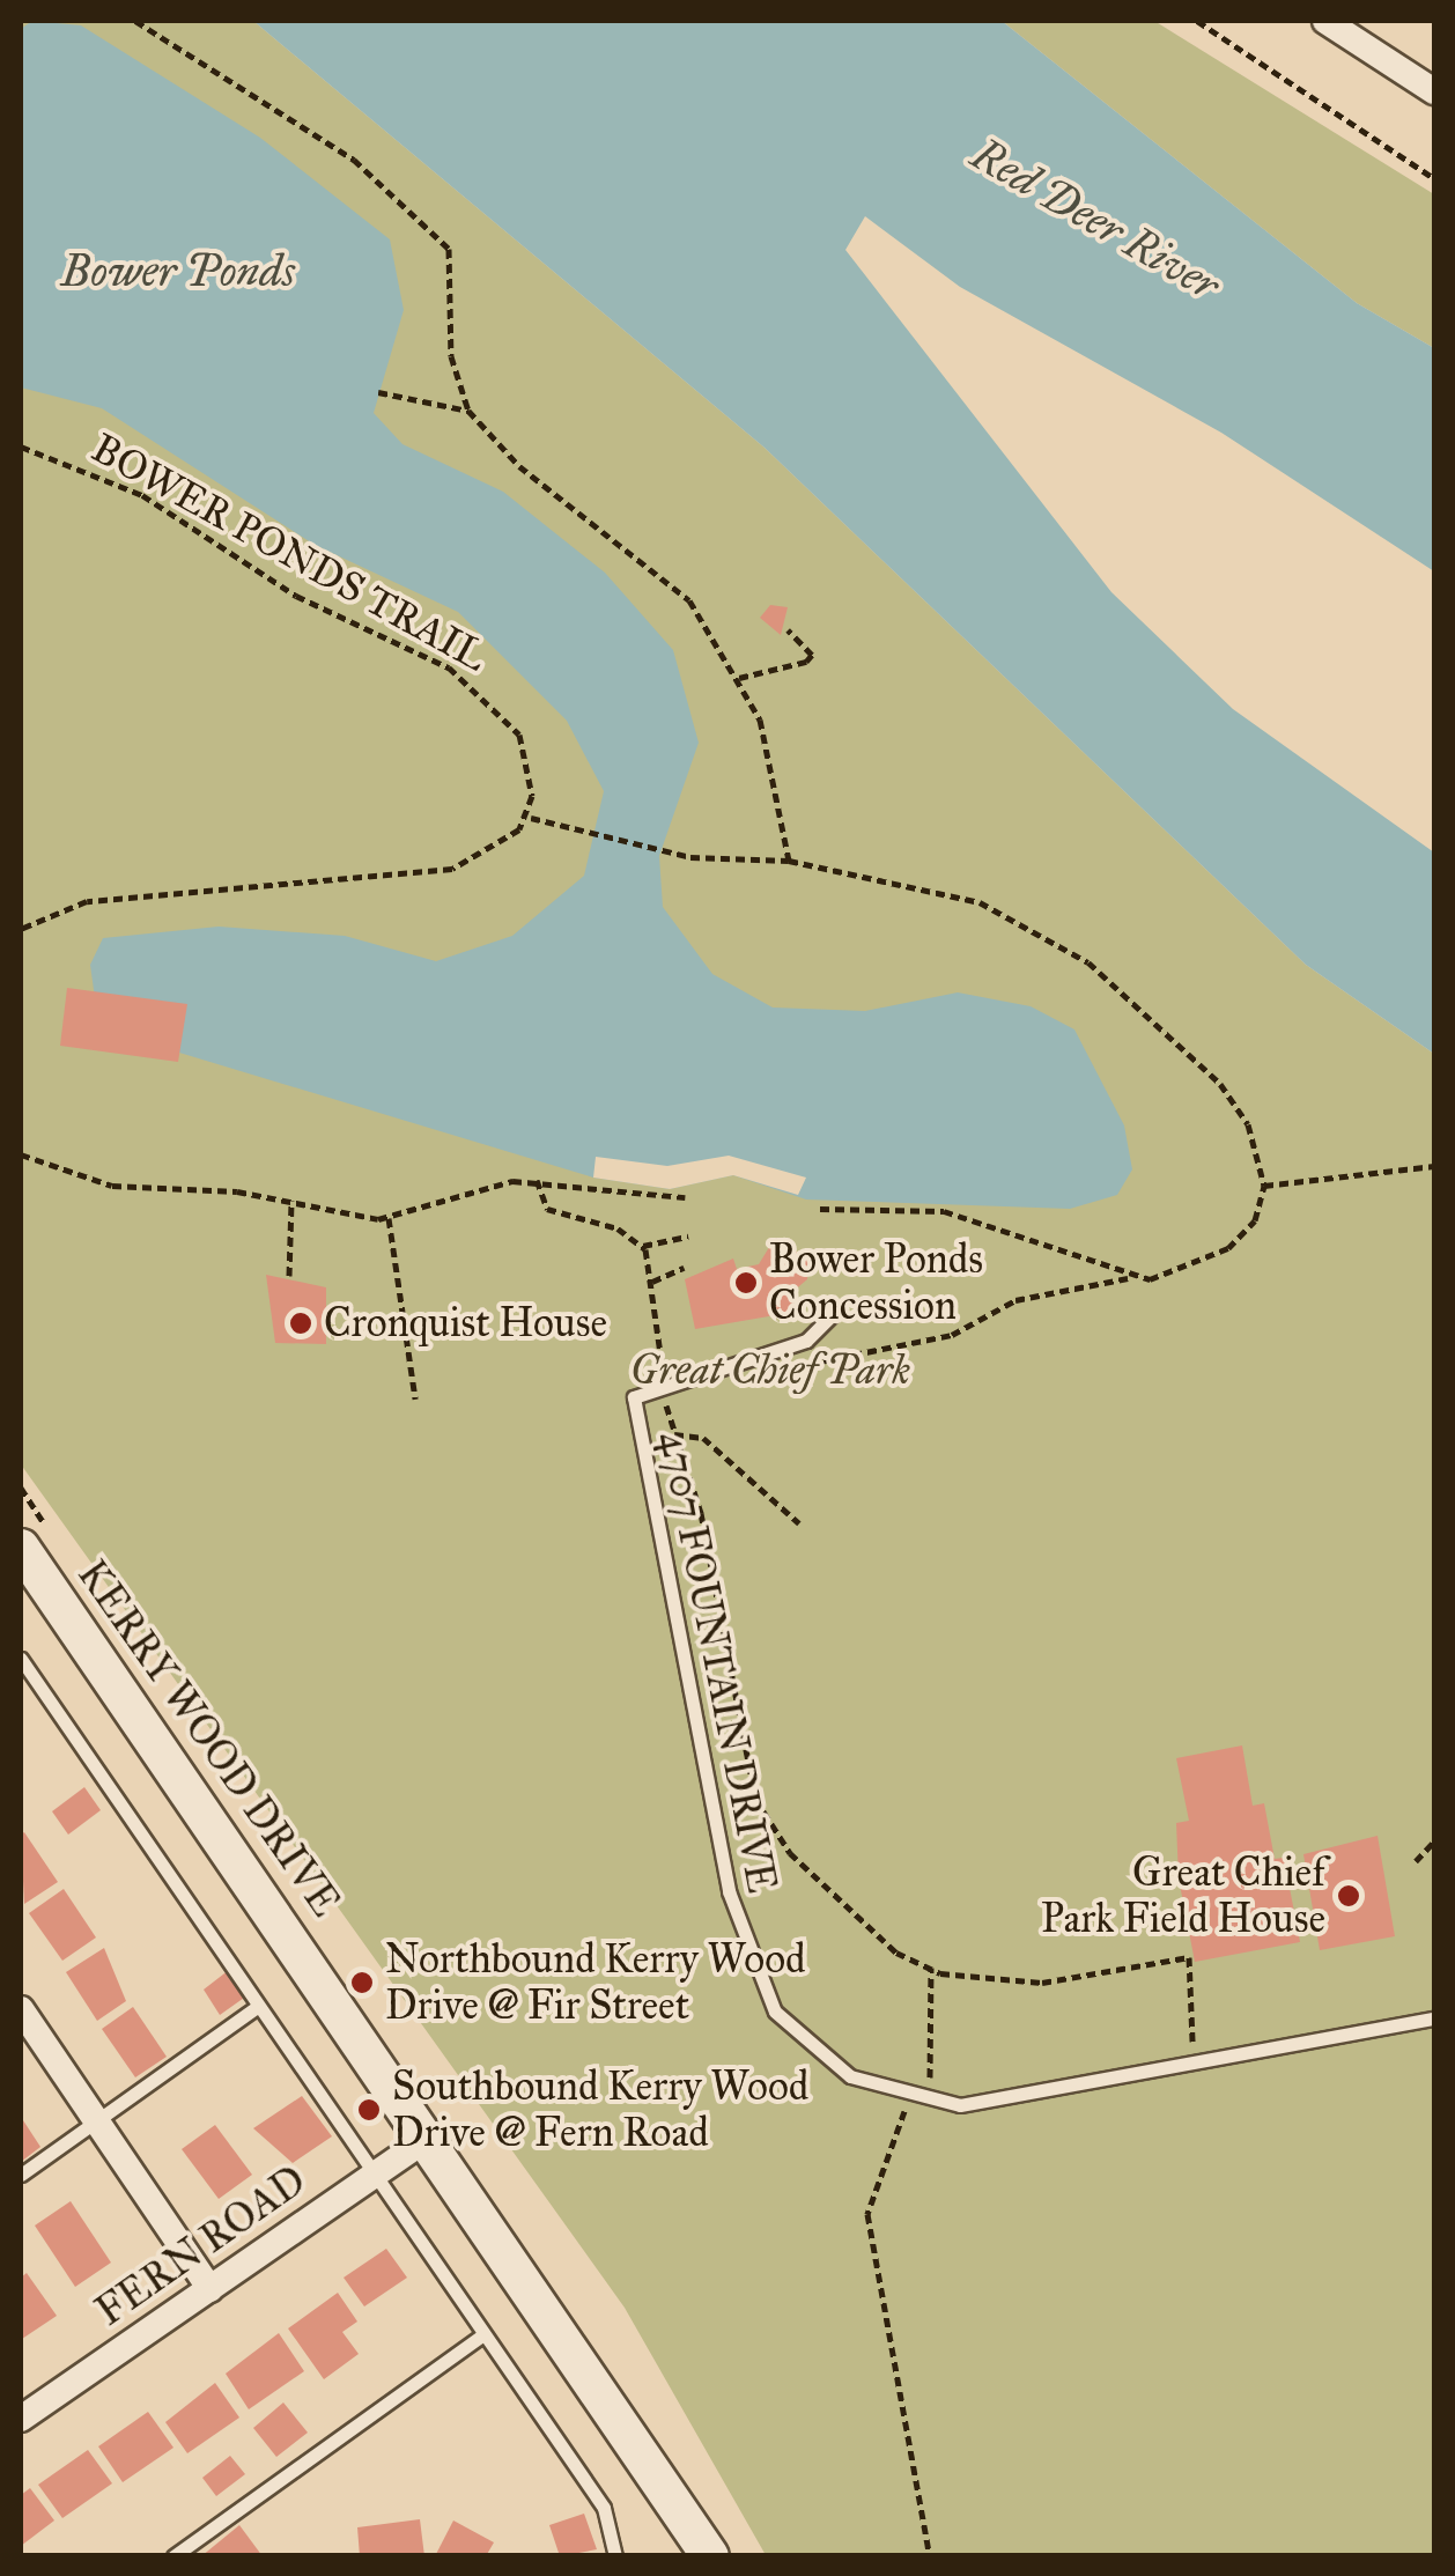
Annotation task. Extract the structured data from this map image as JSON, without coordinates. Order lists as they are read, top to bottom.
{
  "streets": {
    "street": ["KERRY WOOD DRIVE", "FERN ROAD"],
    "lane": ["4707 FOUNTAIN DRIVE"],
    "path": ["BOWER PONDS TRAIL"]
  },
  "crossings": [
    ["KERRY WOOD DRIVE", "FERN ROAD"]
  ],
  "water": ["Red Deer River", "Bower Ponds"],
  "parks": ["Great Chief Park"],
  "places": [
    "Bower Ponds Concession",
    "Cronquist House",
    "Great Chief Park Field House",
    "Northbound Kerry Wood Drive @ Fir Street",
    "Southbound Kerry Wood Drive @ Fern Road"
  ]
}
